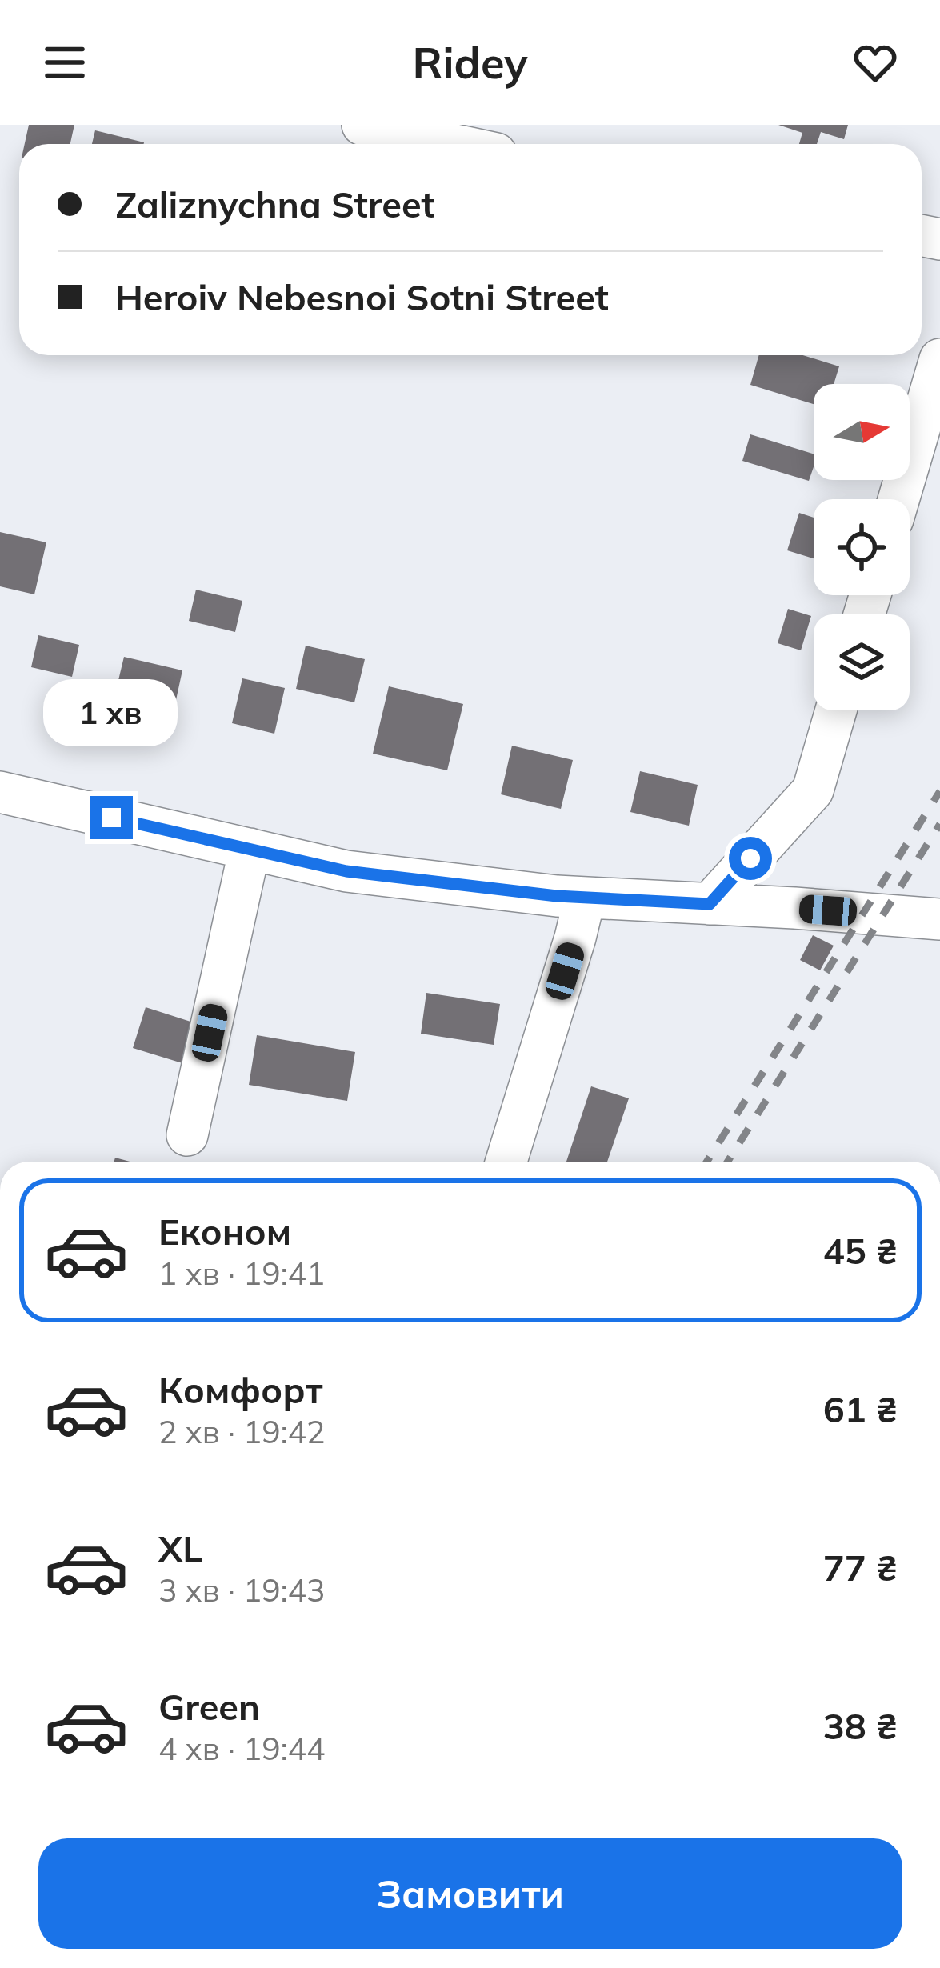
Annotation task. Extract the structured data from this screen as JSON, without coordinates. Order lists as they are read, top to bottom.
{
  "north": "right",
  "page": {
    "header": "Ridey",
    "banner": ["Zaliznychna Street", "Heroiv Nebesnoi Sotni Street"],
    "bubble": "1 хв",
    "list": [
      {
        "name": "Економ",
        "note": "1 хв · 19:41",
        "value": "45 ₴"
      },
      {
        "name": "Комфорт",
        "note": "2 хв · 19:42",
        "value": "61 ₴"
      },
      {
        "name": "XL",
        "note": "3 хв · 19:43",
        "value": "77 ₴"
      },
      {
        "name": "Green",
        "note": "4 хв · 19:44",
        "value": "38 ₴"
      }
    ],
    "buttons": "Замовити"
  }
}
